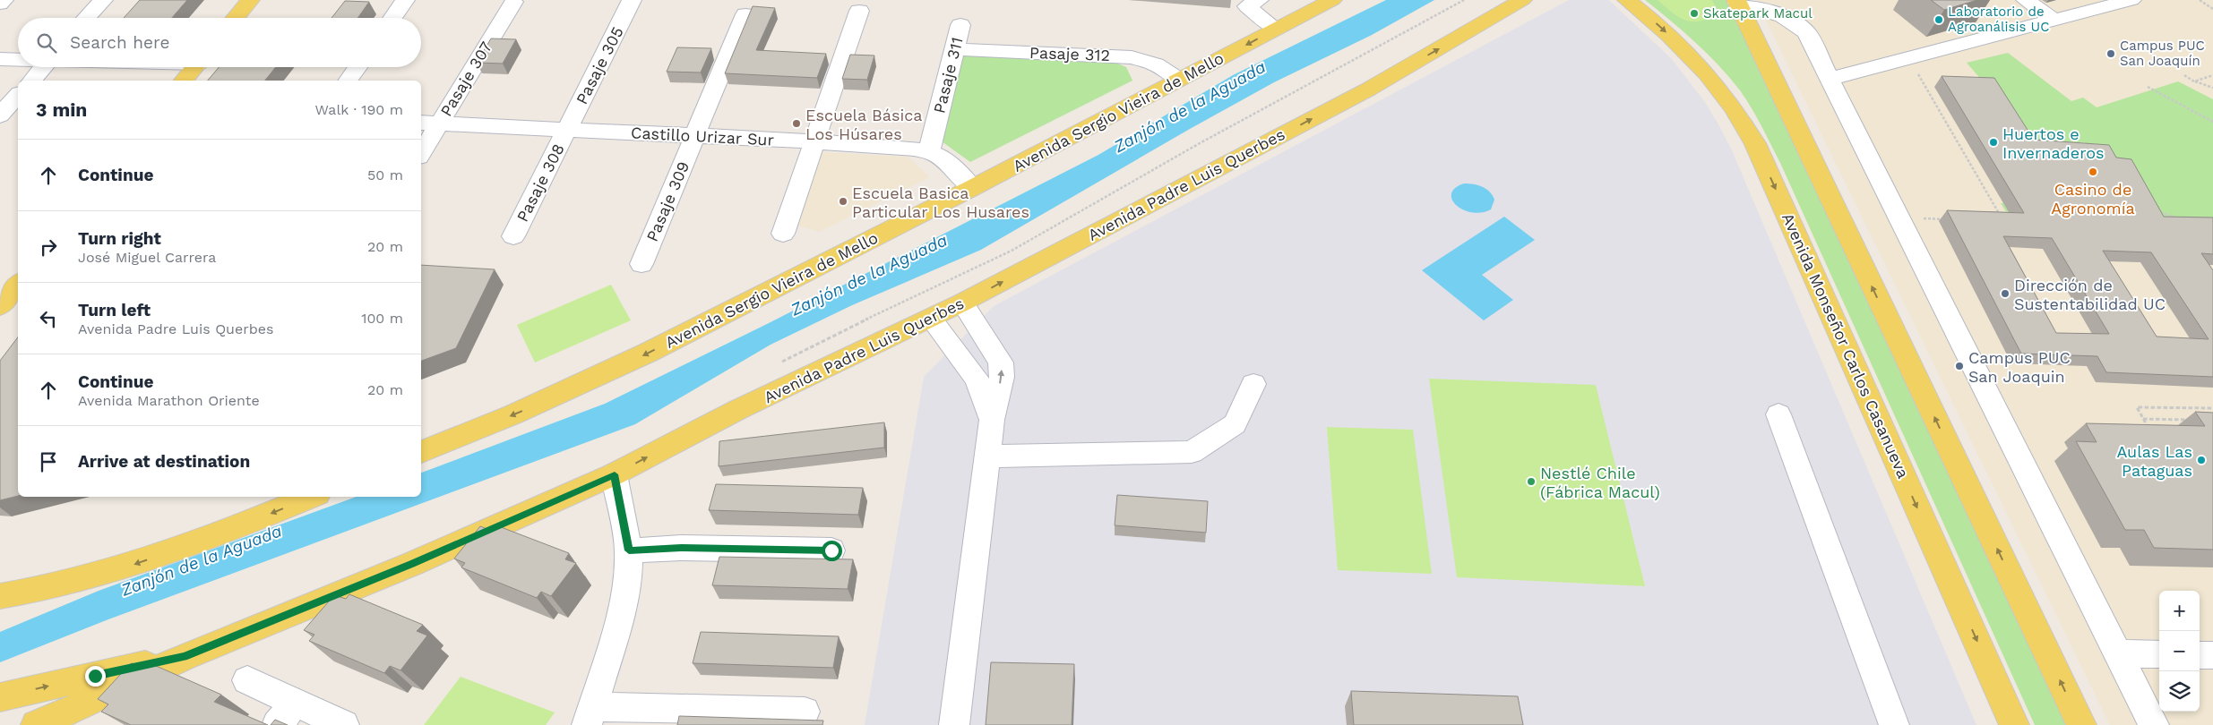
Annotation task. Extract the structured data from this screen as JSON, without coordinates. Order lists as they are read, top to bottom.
{
  "streets": {
    "main road": ["Avenida Sergio Vieira de Mello", "Avenida Padre Luis Querbes", "Avenida Monseñor Carlos Casanueva"],
    "street": [
      "Pasaje 312",
      "Pasaje 305",
      "Pasaje 311",
      "Pasaje 307",
      "Castillo Urizar Sur",
      "Pasaje 308",
      "Pasaje 309"
    ]
  },
  "crossings": [
    ["Pasaje 312", "Pasaje 311"],
    ["Pasaje 312", "Avenida Sergio Vieira de Mello"],
    ["Pasaje 305", "Castillo Urizar Sur"],
    ["Pasaje 305", "Pasaje 308"],
    ["Pasaje 311", "Castillo Urizar Sur"],
    ["Pasaje 307", "Castillo Urizar Sur"],
    ["Avenida Sergio Vieira de Mello", "Castillo Urizar Sur"],
    ["Castillo Urizar Sur", "Pasaje 308"],
    ["Castillo Urizar Sur", "Pasaje 309"]
  ],
  "one_way": ["Avenida Sergio Vieira de Mello", "Avenida Padre Luis Querbes"],
  "water": ["Zanjón de la Aguada"],
  "places": [
    "Skatepark Macul",
    "Laboratorio de Agroanálisis UC",
    "Campus PUC San Joaquín",
    "Escuela Básica Los Húsares",
    "Huertos e Invernaderos",
    "Casino de Agronomía",
    "Escuela Basica Particular Los Husares",
    "Dirección de Sustentabilidad UC",
    "Campus PUC San Joaquin",
    "Aulas Las Pataguas",
    "Nestlé Chile (Fábrica Macul)"
  ],
  "page": {
    "search": "Search here",
    "heading": ["3 min", "Walk · 190 m"],
    "list": [
      ["Continue", "50 m"],
      ["Turn right", "José Miguel Carrera", "20 m"],
      ["Turn left", "Avenida Padre Luis Querbes", "100 m"],
      ["Continue", "Avenida Marathon Oriente", "20 m"],
      "Arrive at destination"
    ],
    "map_buttons": ["+", "−"]
  }
}
